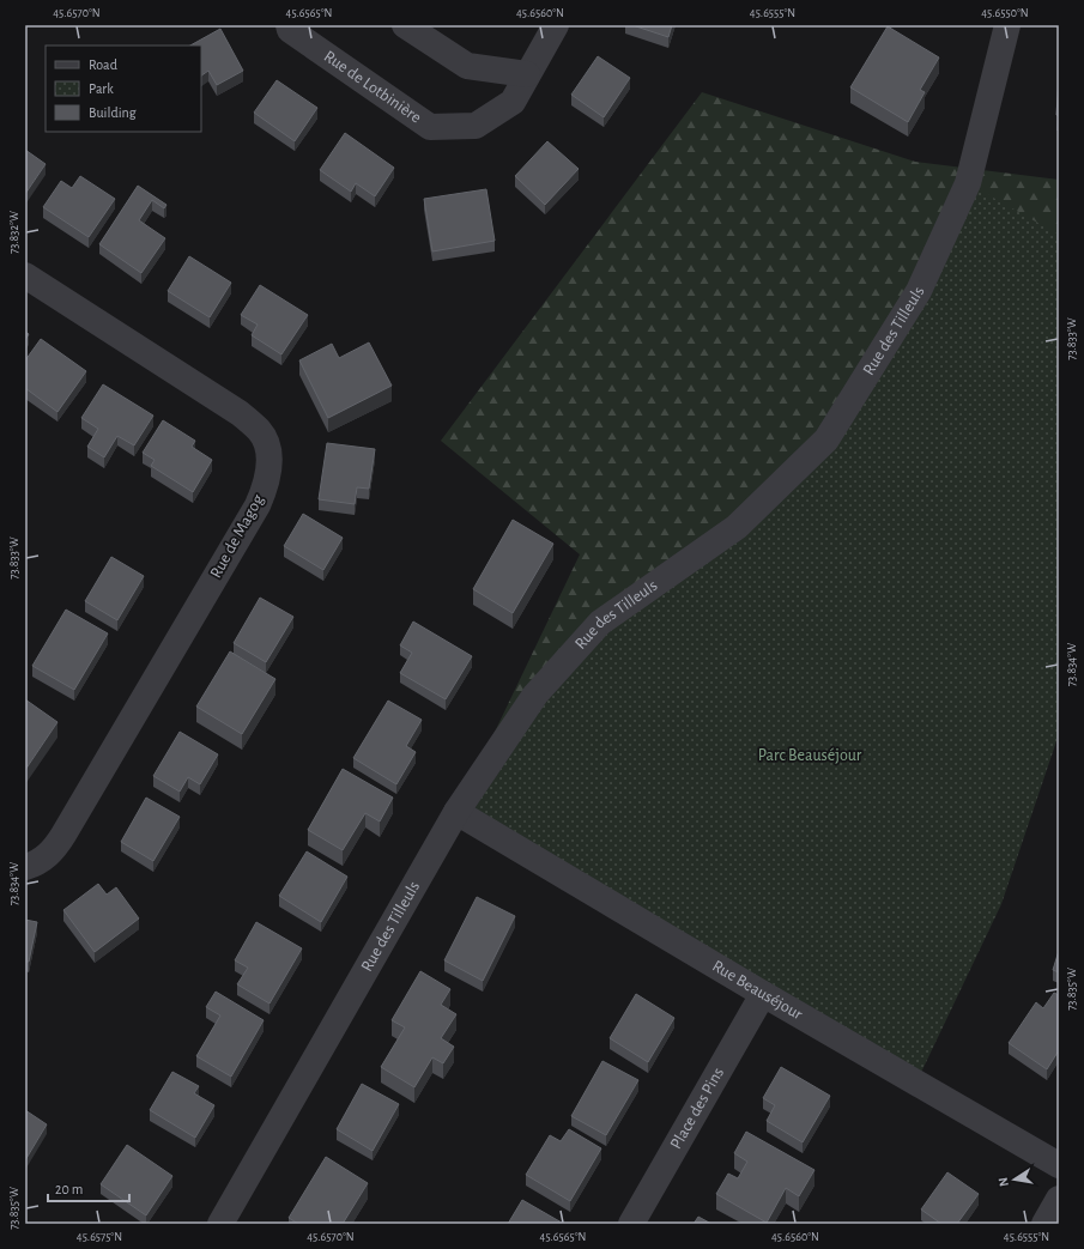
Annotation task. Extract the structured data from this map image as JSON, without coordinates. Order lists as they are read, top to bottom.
{
  "streets": {
    "street": [
      "Rue de Lotbinière",
      "Rue des Tilleuls",
      "Rue de Magog",
      "Rue Beauséjour",
      "Place des Pins"
    ]
  },
  "crossings": [
    ["Rue des Tilleuls", "Rue Beauséjour"],
    ["Rue Beauséjour", "Place des Pins"]
  ],
  "parks": ["Parc Beauséjour"],
  "legend": ["Road", "Park", "Building"],
  "scale_bar": "20 m",
  "north": "left",
  "coordinates": [
    "45.6570°N",
    "45.6565°N",
    "45.6560°N",
    "45.6555°N",
    "45.6550°N",
    "73.832°W",
    "73.833°W",
    "73.834°W",
    "73.835°W",
    "45.6575°N"
  ]
}
